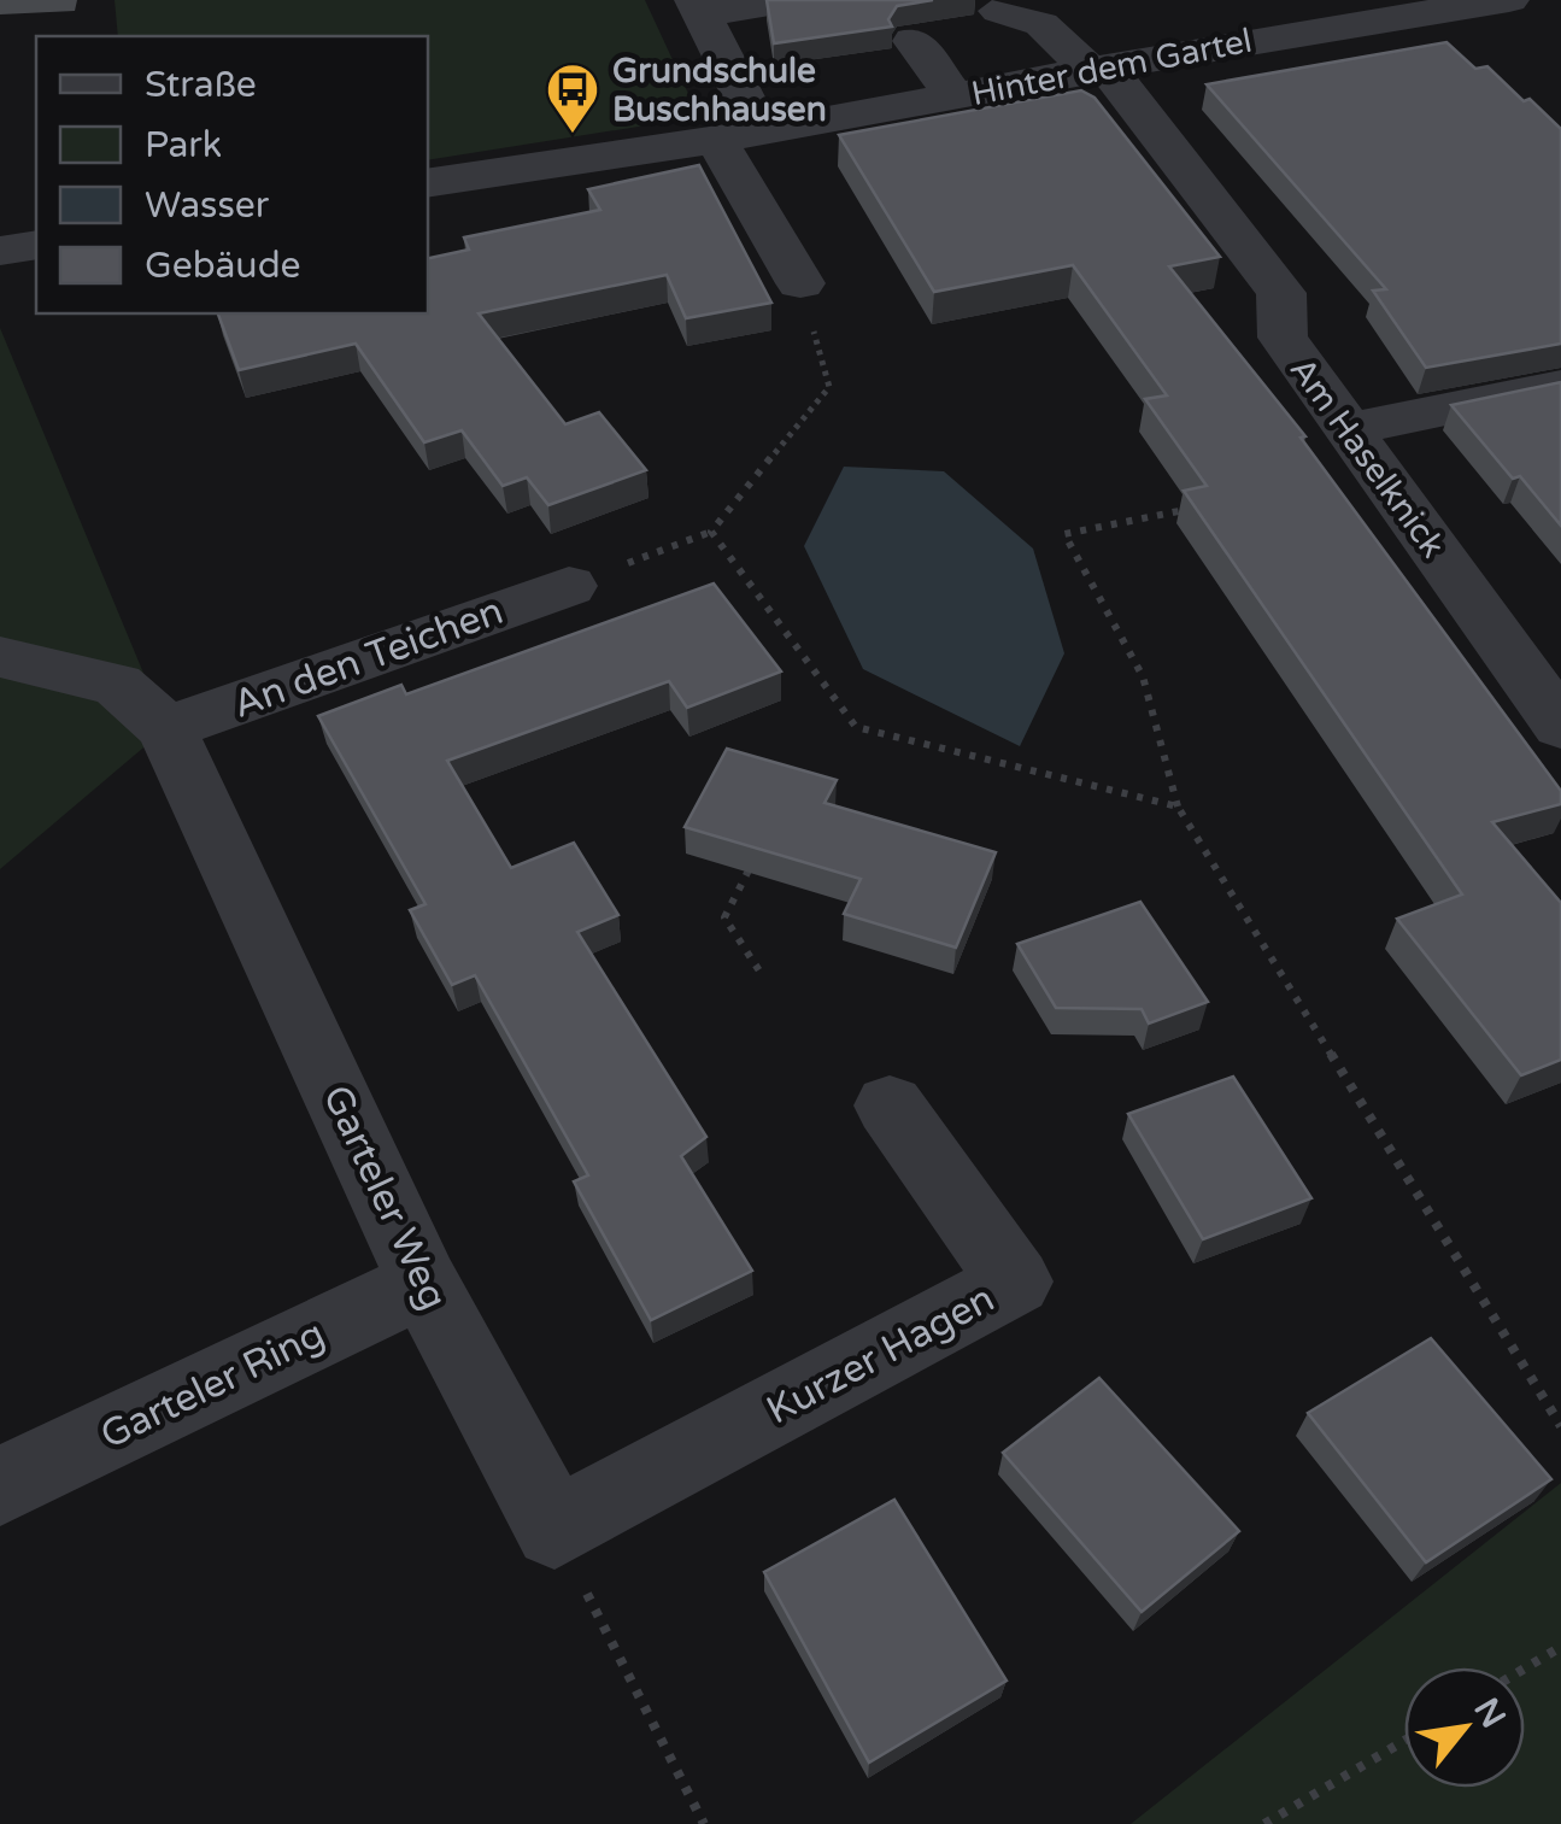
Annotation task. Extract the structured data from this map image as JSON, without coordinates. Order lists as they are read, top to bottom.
{
  "streets": {
    "street": [
      "Hinter dem Gartel",
      "Am Haselknick",
      "An den Teichen",
      "Garteler Weg",
      "Kurzer Hagen",
      "Garteler Ring"
    ]
  },
  "crossings": [
    ["Hinter dem Gartel", "Am Haselknick"],
    ["An den Teichen", "Garteler Weg"],
    ["Garteler Weg", "Kurzer Hagen"],
    ["Garteler Weg", "Garteler Ring"]
  ],
  "places": {
    "bus stop": ["Grundschule Buschhausen"]
  },
  "legend": [
    "Straße",
    "Park",
    "Wasser",
    "Gebäude"
  ],
  "north": "top right"
}
